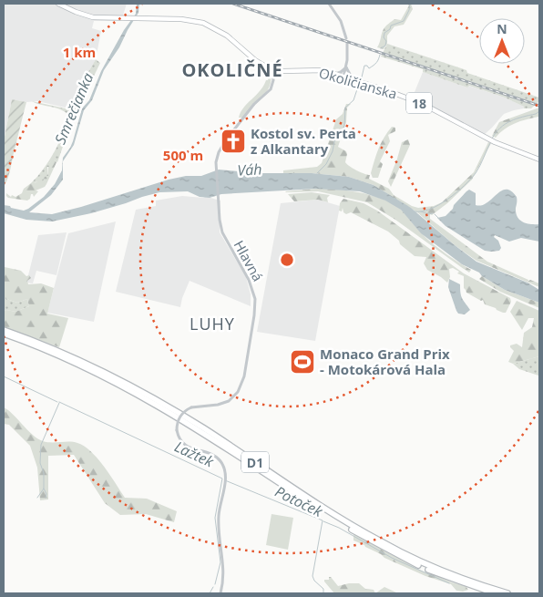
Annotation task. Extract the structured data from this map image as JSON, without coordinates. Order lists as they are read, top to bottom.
{
  "streets": {
    "highway": ["D1"],
    "main road": ["Okoličianska", "18"],
    "street": ["Hlavná"]
  },
  "crossings": [
    ["Okoličianska", "Hlavná"]
  ],
  "districts": ["OKOLIČNÉ", "LUHY"],
  "water": [
    "Smrečianka",
    "Váh",
    "Lažtek",
    "Potoček"
  ],
  "places": {
    "church": ["Kostol sv. Perta z Alkantary"],
    "sports": ["Monaco Grand Prix - Motokárová Hala"]
  },
  "north": "top",
  "rings": ["1 km", "500 m"]
}
